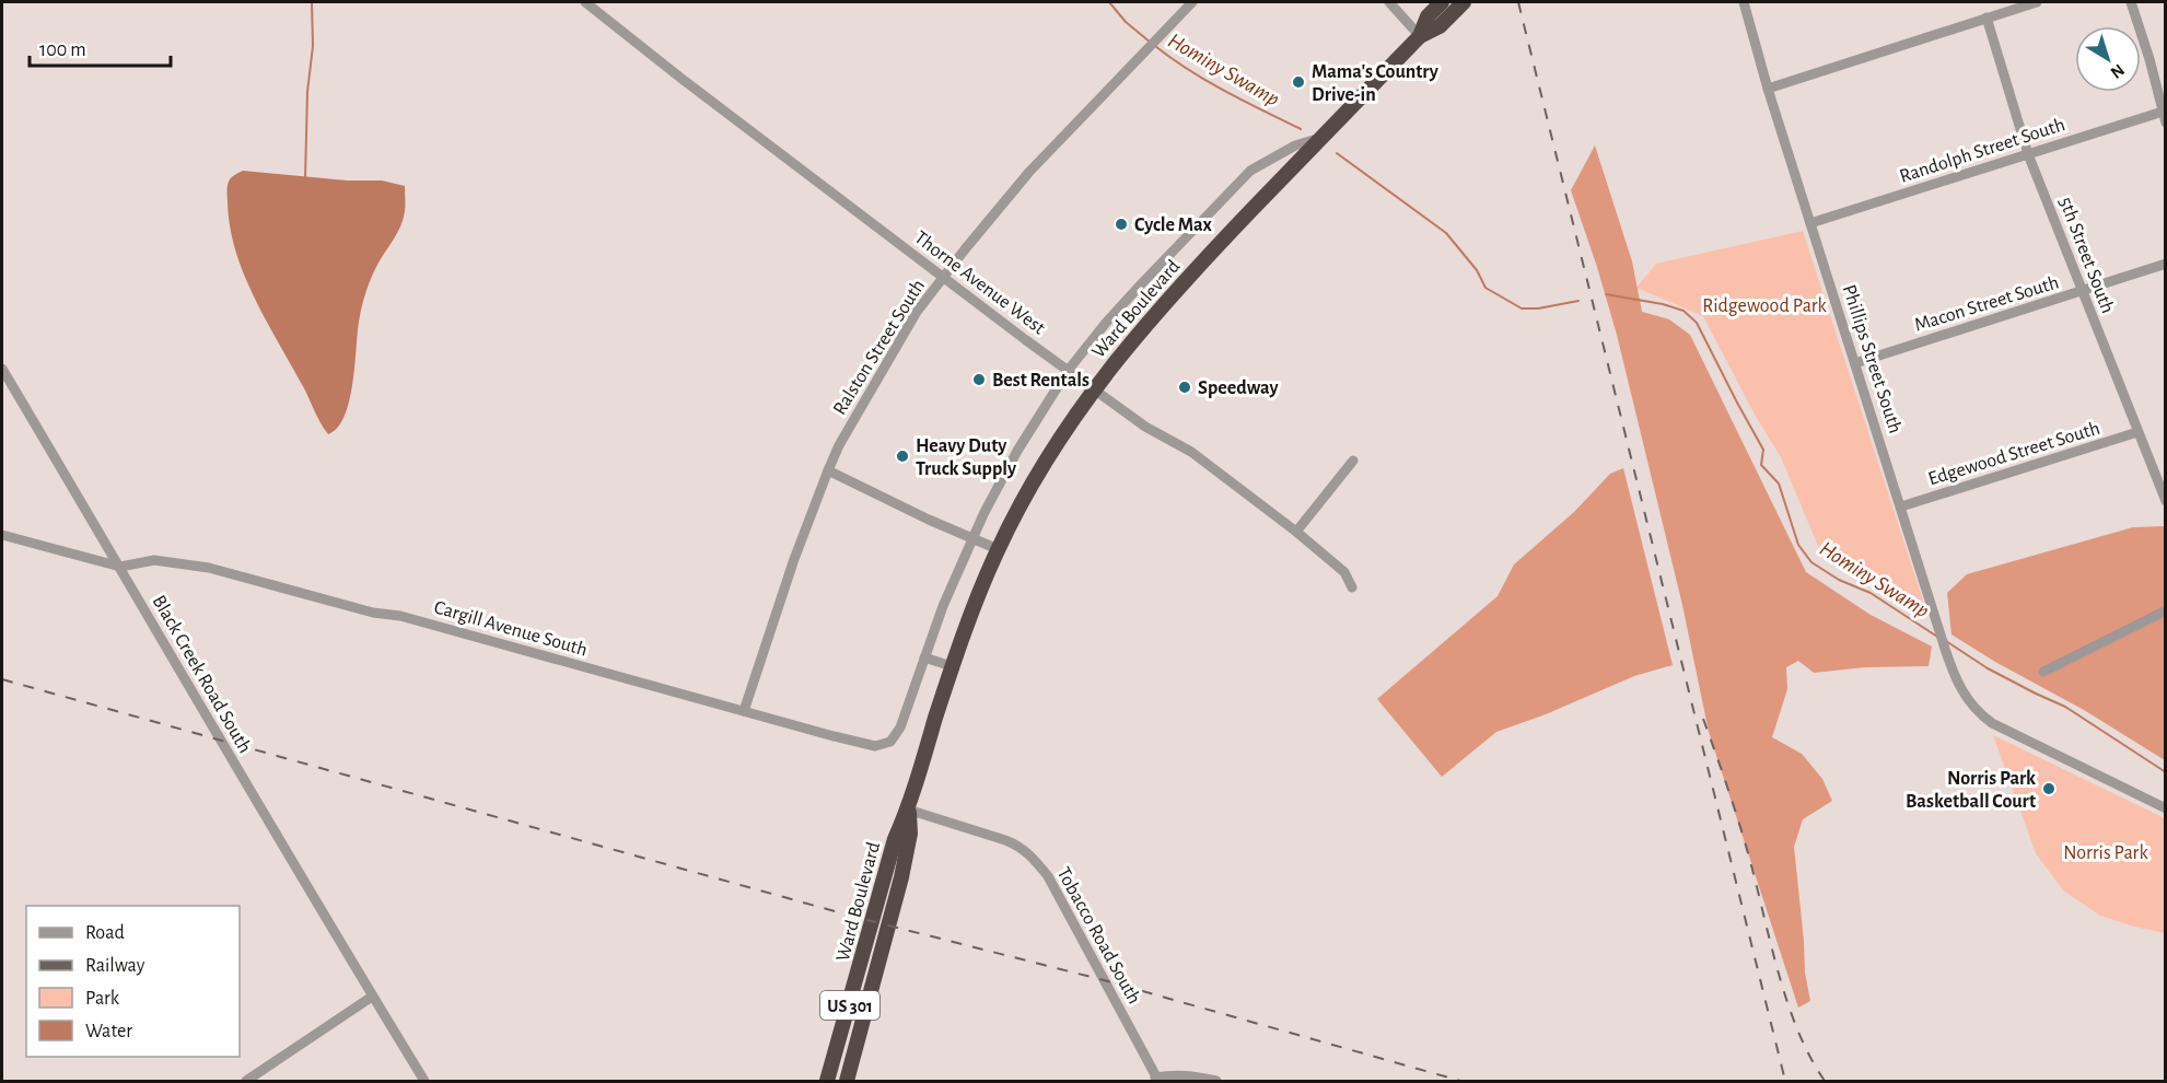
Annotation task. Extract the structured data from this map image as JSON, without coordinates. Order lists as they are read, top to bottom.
{
  "streets": {
    "highway": ["Ward Boulevard", "US 301"],
    "street": [
      "Randolph Street South",
      "5th Street South",
      "Thorne Avenue West",
      "Macon Street South",
      "Ralston Street South",
      "Phillips Street South",
      "Edgewood Street South",
      "Cargill Avenue South",
      "Black Creek Road South",
      "Tobacco Road South"
    ]
  },
  "crossings": [
    ["Randolph Street South", "5th Street South"],
    ["Randolph Street South", "Phillips Street South"],
    ["5th Street South", "Macon Street South"],
    ["5th Street South", "Edgewood Street South"],
    ["Thorne Avenue West", "Ward Boulevard"],
    ["Thorne Avenue West", "Ralston Street South"],
    ["Macon Street South", "Phillips Street South"],
    ["Ward Boulevard", "Tobacco Road South"],
    ["Ralston Street South", "Cargill Avenue South"],
    ["Phillips Street South", "Edgewood Street South"],
    ["Cargill Avenue South", "Black Creek Road South"]
  ],
  "water": ["Hominy Swamp"],
  "parks": ["Ridgewood Park", "Norris Park"],
  "places": [
    "Mama's Country Drive-in",
    "Cycle Max",
    "Best Rentals",
    "Speedway",
    "Heavy Duty Truck Supply",
    "Norris Park Basketball Court"
  ],
  "legend": [
    "Road",
    "Railway",
    "Park",
    "Water"
  ],
  "scale_bar": "100 m",
  "north": "bottom right"
}
